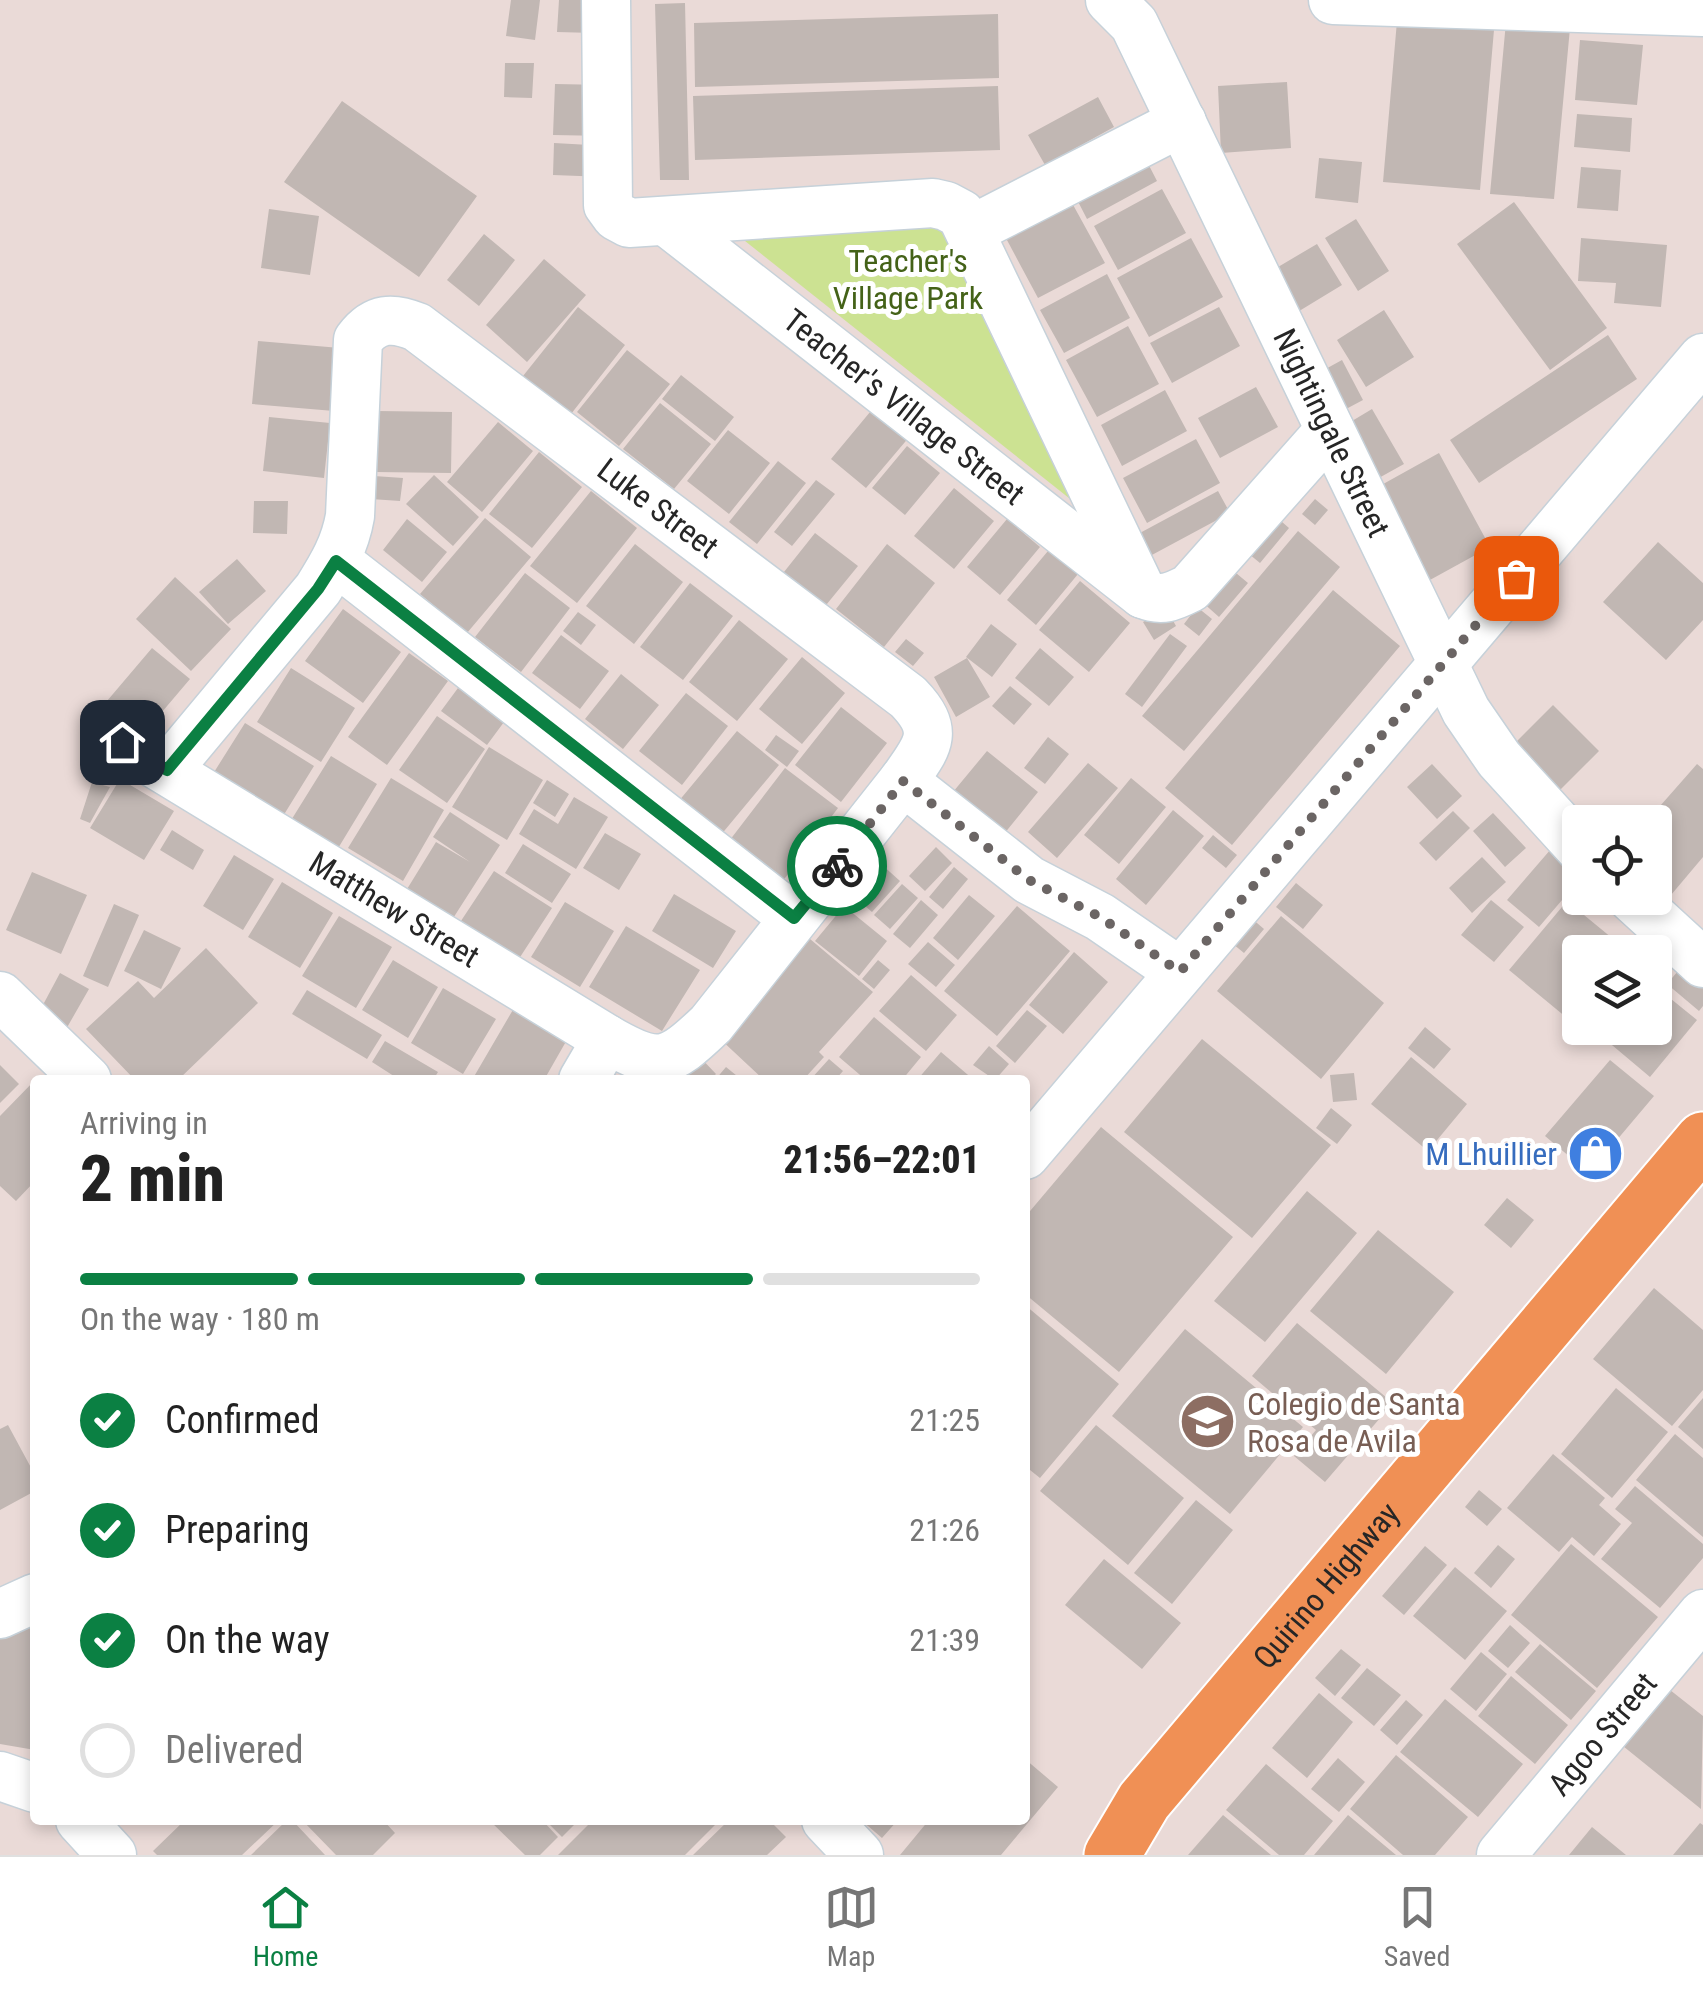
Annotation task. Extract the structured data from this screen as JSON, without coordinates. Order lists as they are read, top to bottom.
{
  "streets": {
    "main road": ["Quirino Highway"],
    "street": [
      "Teacher's Village Street",
      "Nightingale Street",
      "Luke Street",
      "Matthew Street",
      "Agoo Street"
    ]
  },
  "parks": ["Teacher's Village Park"],
  "places": {
    "shop": ["M Lhuillier"],
    "school or university": ["Colegio de Santa Rosa de Avila"]
  },
  "page": {
    "heading": ["2 min", "Arriving in", "21:56–22:01"],
    "bar": "On the way · 180 m",
    "list": [
      ["Confirmed", "21:25"],
      ["Preparing", "21:26"],
      ["On the way", "21:39"],
      "Delivered"
    ],
    "tabs": ["Home", "Map", "Saved"]
  }
}
